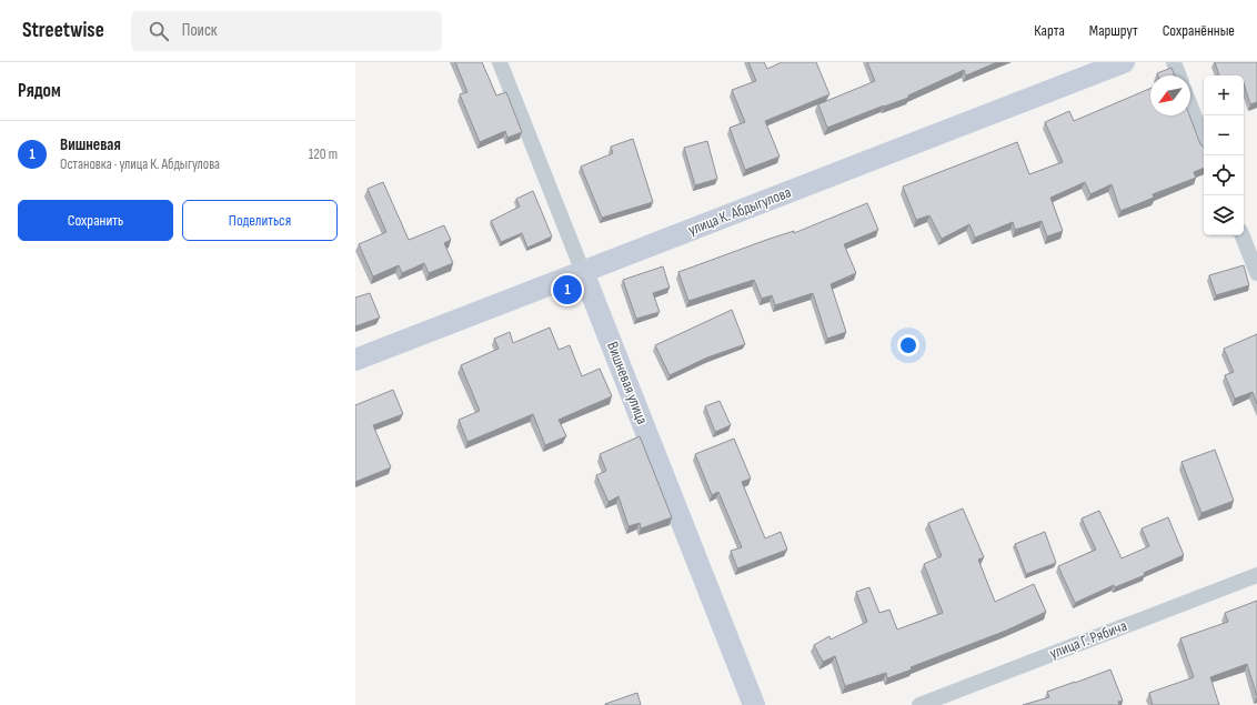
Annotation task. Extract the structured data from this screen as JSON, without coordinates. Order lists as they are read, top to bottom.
{
  "streets": {
    "street": ["улица К. Абдыгулова", "Вишневая улица", "улица Г. Рябича"]
  },
  "crossings": [
    ["улица К. Абдыгулова", "Вишневая улица"]
  ],
  "north": "bottom left",
  "page": {
    "header": "Streetwise",
    "search": "Поиск",
    "nav": ["Карта", "Маршрут", "Сохранённые"],
    "heading": "Рядом",
    "map_buttons": ["+", "−"],
    "list": [
      {
        "mark": "1",
        "name": "Вишневая",
        "note": "Остановка · улица К. Абдыгулова",
        "value": "120 m"
      }
    ],
    "buttons": ["Сохранить", "Поделиться"],
    "pins": "1"
  }
}
